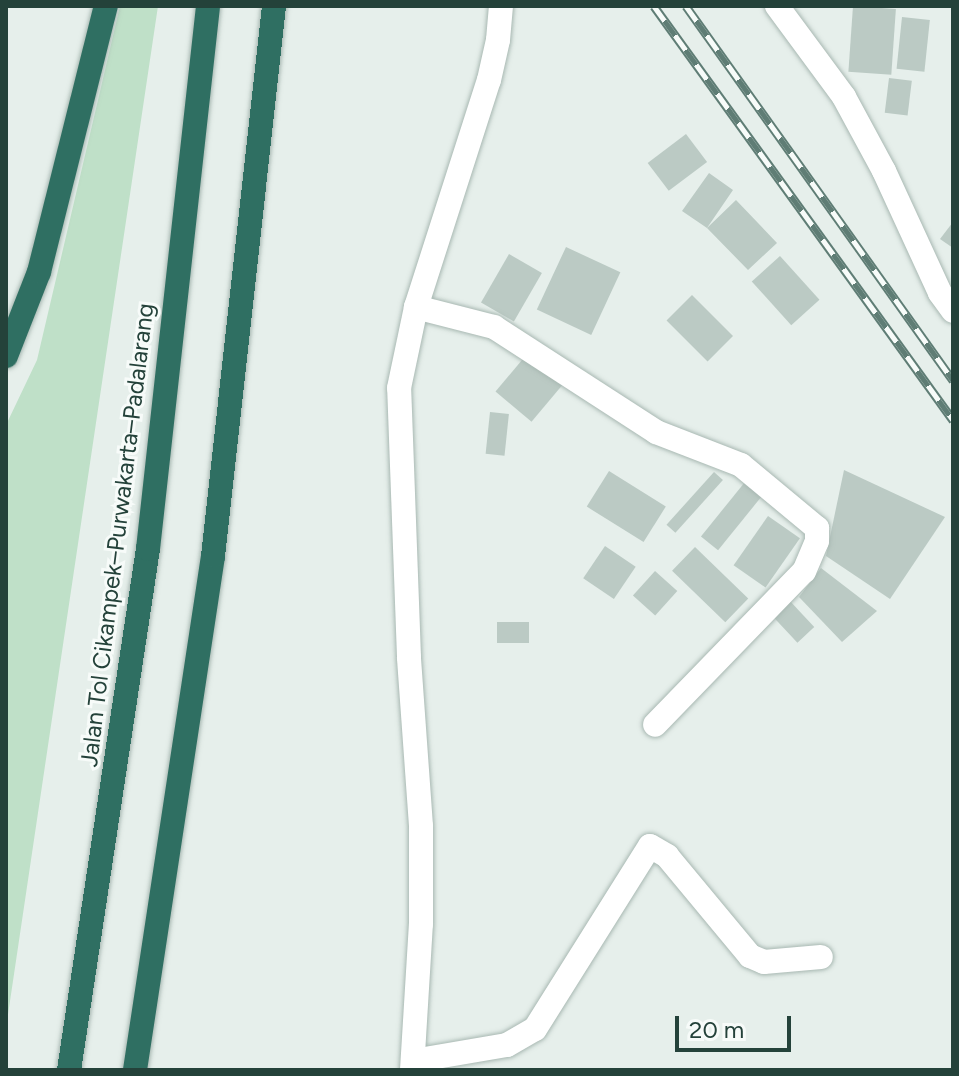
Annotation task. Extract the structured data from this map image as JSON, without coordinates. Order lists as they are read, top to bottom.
{
  "streets": {
    "highway": ["Jalan Tol Cikampek–Purwakarta–Padalarang"]
  },
  "scale_bar": "20 m"
}
